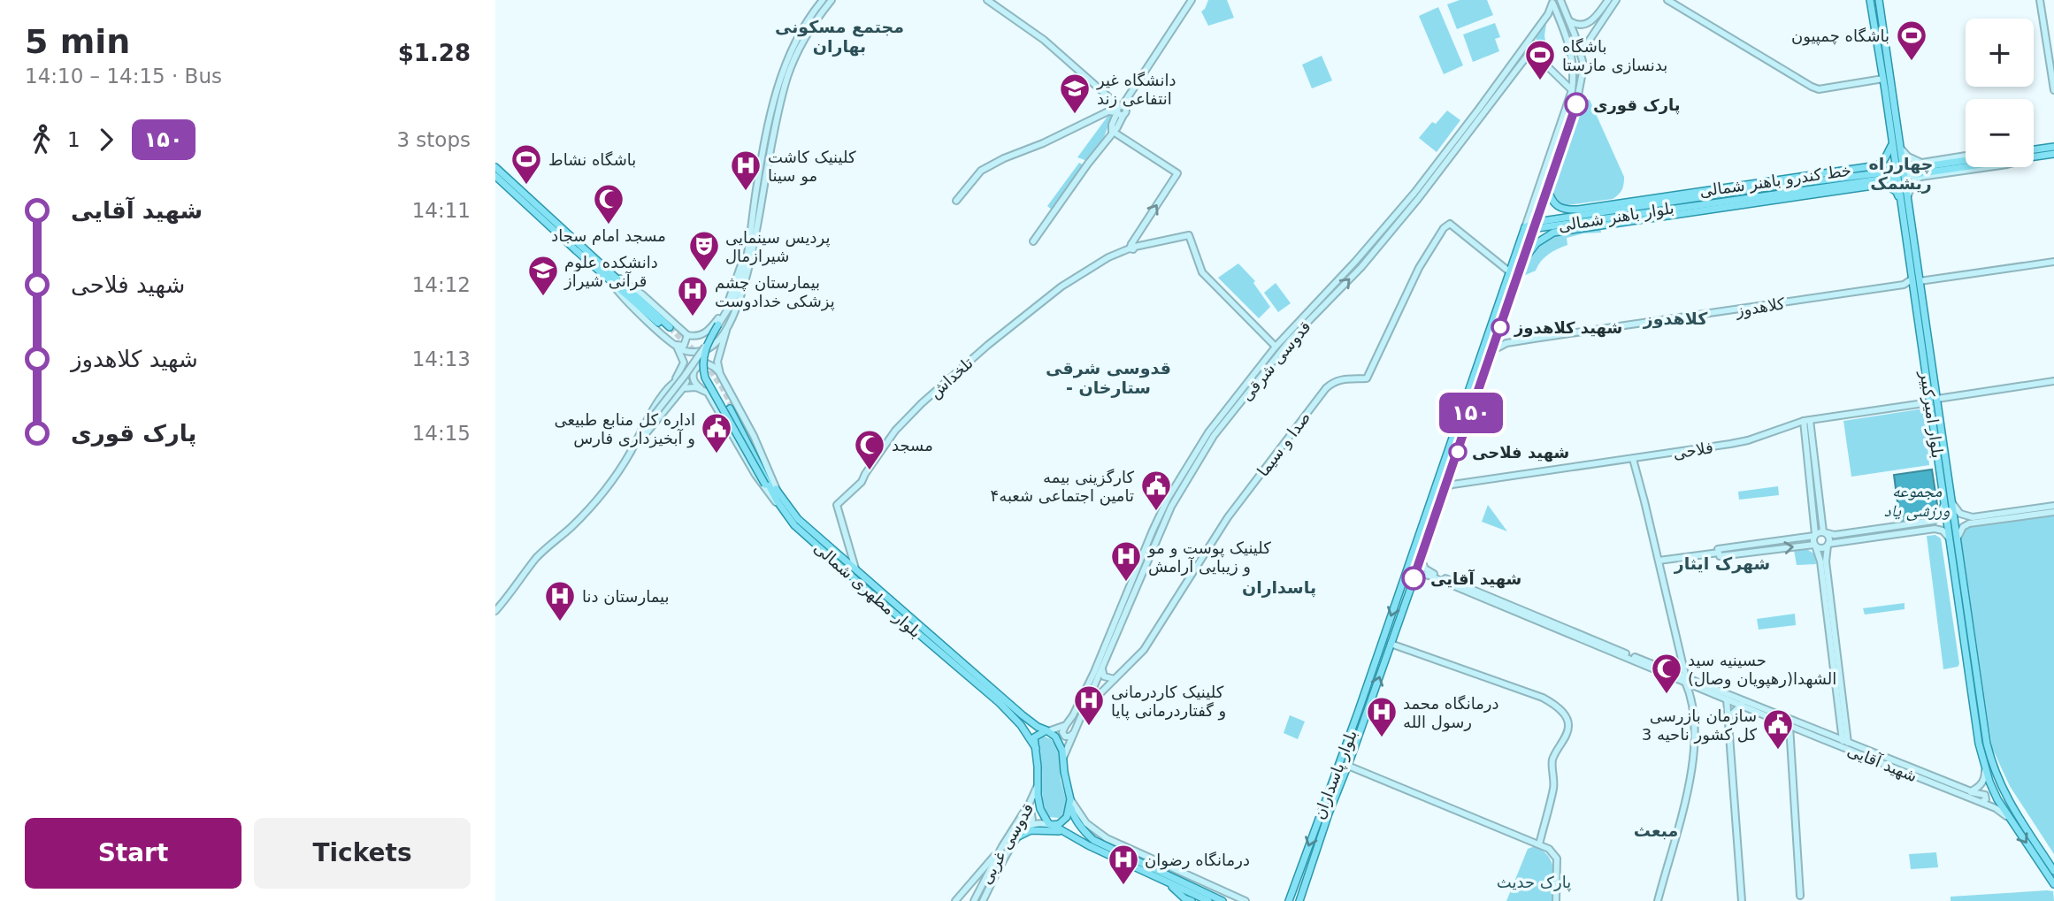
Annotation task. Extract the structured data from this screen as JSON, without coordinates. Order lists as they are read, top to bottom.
{
  "streets": {
    "main road": [
      "خط کندرو باهنر شمالی",
      "بلوار باهنر شمالی",
      "بلوار امیرکبیر",
      "بلوار مطهرى شمالى",
      "بلوار پاسداران"
    ],
    "street": [
      "کلاهدوز",
      "قدوسی شرقی",
      "تلخداش",
      "صدا و سیما",
      "فلاحی",
      "شهید آقایی",
      "قدوسی غربی"
    ]
  },
  "crossings": [
    ["خط کندرو باهنر شمالی", "بلوار باهنر شمالی"],
    ["خط کندرو باهنر شمالی", "بلوار پاسداران"],
    ["بلوار باهنر شمالی", "بلوار پاسداران"],
    ["کلاهدوز", "بلوار امیرکبیر"],
    ["کلاهدوز", "بلوار پاسداران"],
    ["قدوسی شرقی", "صدا و سیما"],
    ["بلوار امیرکبیر", "فلاحی"],
    ["بلوار امیرکبیر", "شهید آقایی"],
    ["صدا و سیما", "بلوار پاسداران"],
    ["فلاحی", "بلوار پاسداران"]
  ],
  "districts": [
    "مجتمع مسکونی بهاران",
    "چهارراه ریشمک",
    "کلاهدوز",
    "قدوسی شرقی - ستارخان",
    "شهرک ایثار",
    "پاسداران",
    "مبعث"
  ],
  "water": ["مجموعه ورزشی یاد"],
  "parks": ["پارک حدیث"],
  "places": {
    "sports": ["باشگاه چمپیون", "باشگاه بدنسازی مازستا", "باشگاه نشاط"],
    "other": [
      "پارک قوری",
      "شهید کلاهدوز",
      "شهید فلاحی",
      "شهید آقایی"
    ],
    "school or university": ["دانشگاه غیر انتفاعی زند", "دانشکده علوم قرآنی شیراز"],
    "hospital": [
      "کلینیک کاشت مو سینا",
      "بیمارستان چشم پزشکی خدادوست",
      "کلینیک پوست و مو و زیبایی آرامش",
      "بیمارستان دنا",
      "کلینیک کاردرمانی و گفتاردرمانی پایا",
      "درمانگاه محمد رسول الله",
      "درمانگاه رضوان"
    ],
    "mosque": ["مسجد امام سجاد", "مسجد", "حسینیه سید الشهدا(رهپویان وصال)"],
    "theatre": ["پردیس سینمایی شیرازمال"],
    "public building": ["اداره کل منابع طبیعى و آبخیزدارى فارس", "کارگزینی بیمه تامین اجتماعی شعبه۴", "سازمان بازرسی کل کشور ناحیه 3"]
  },
  "lines": ["bus line ۱۵۰"],
  "page": {
    "heading": ["5 min", "14:10 – 14:15 · Bus", "$1.28"],
    "on_map": "۱۵۰",
    "map_buttons": ["+", "−"],
    "legs": ["1", "۱۵۰", "3 stops"],
    "list": [
      {
        "name": "شهید آقایی",
        "value": "14:11"
      },
      {
        "name": "شهید فلاحی",
        "value": "14:12"
      },
      {
        "name": "شهید کلاهدوز",
        "value": "14:13"
      },
      {
        "name": "پارک قوری",
        "value": "14:15"
      }
    ],
    "buttons": ["Start", "Tickets"]
  }
}
